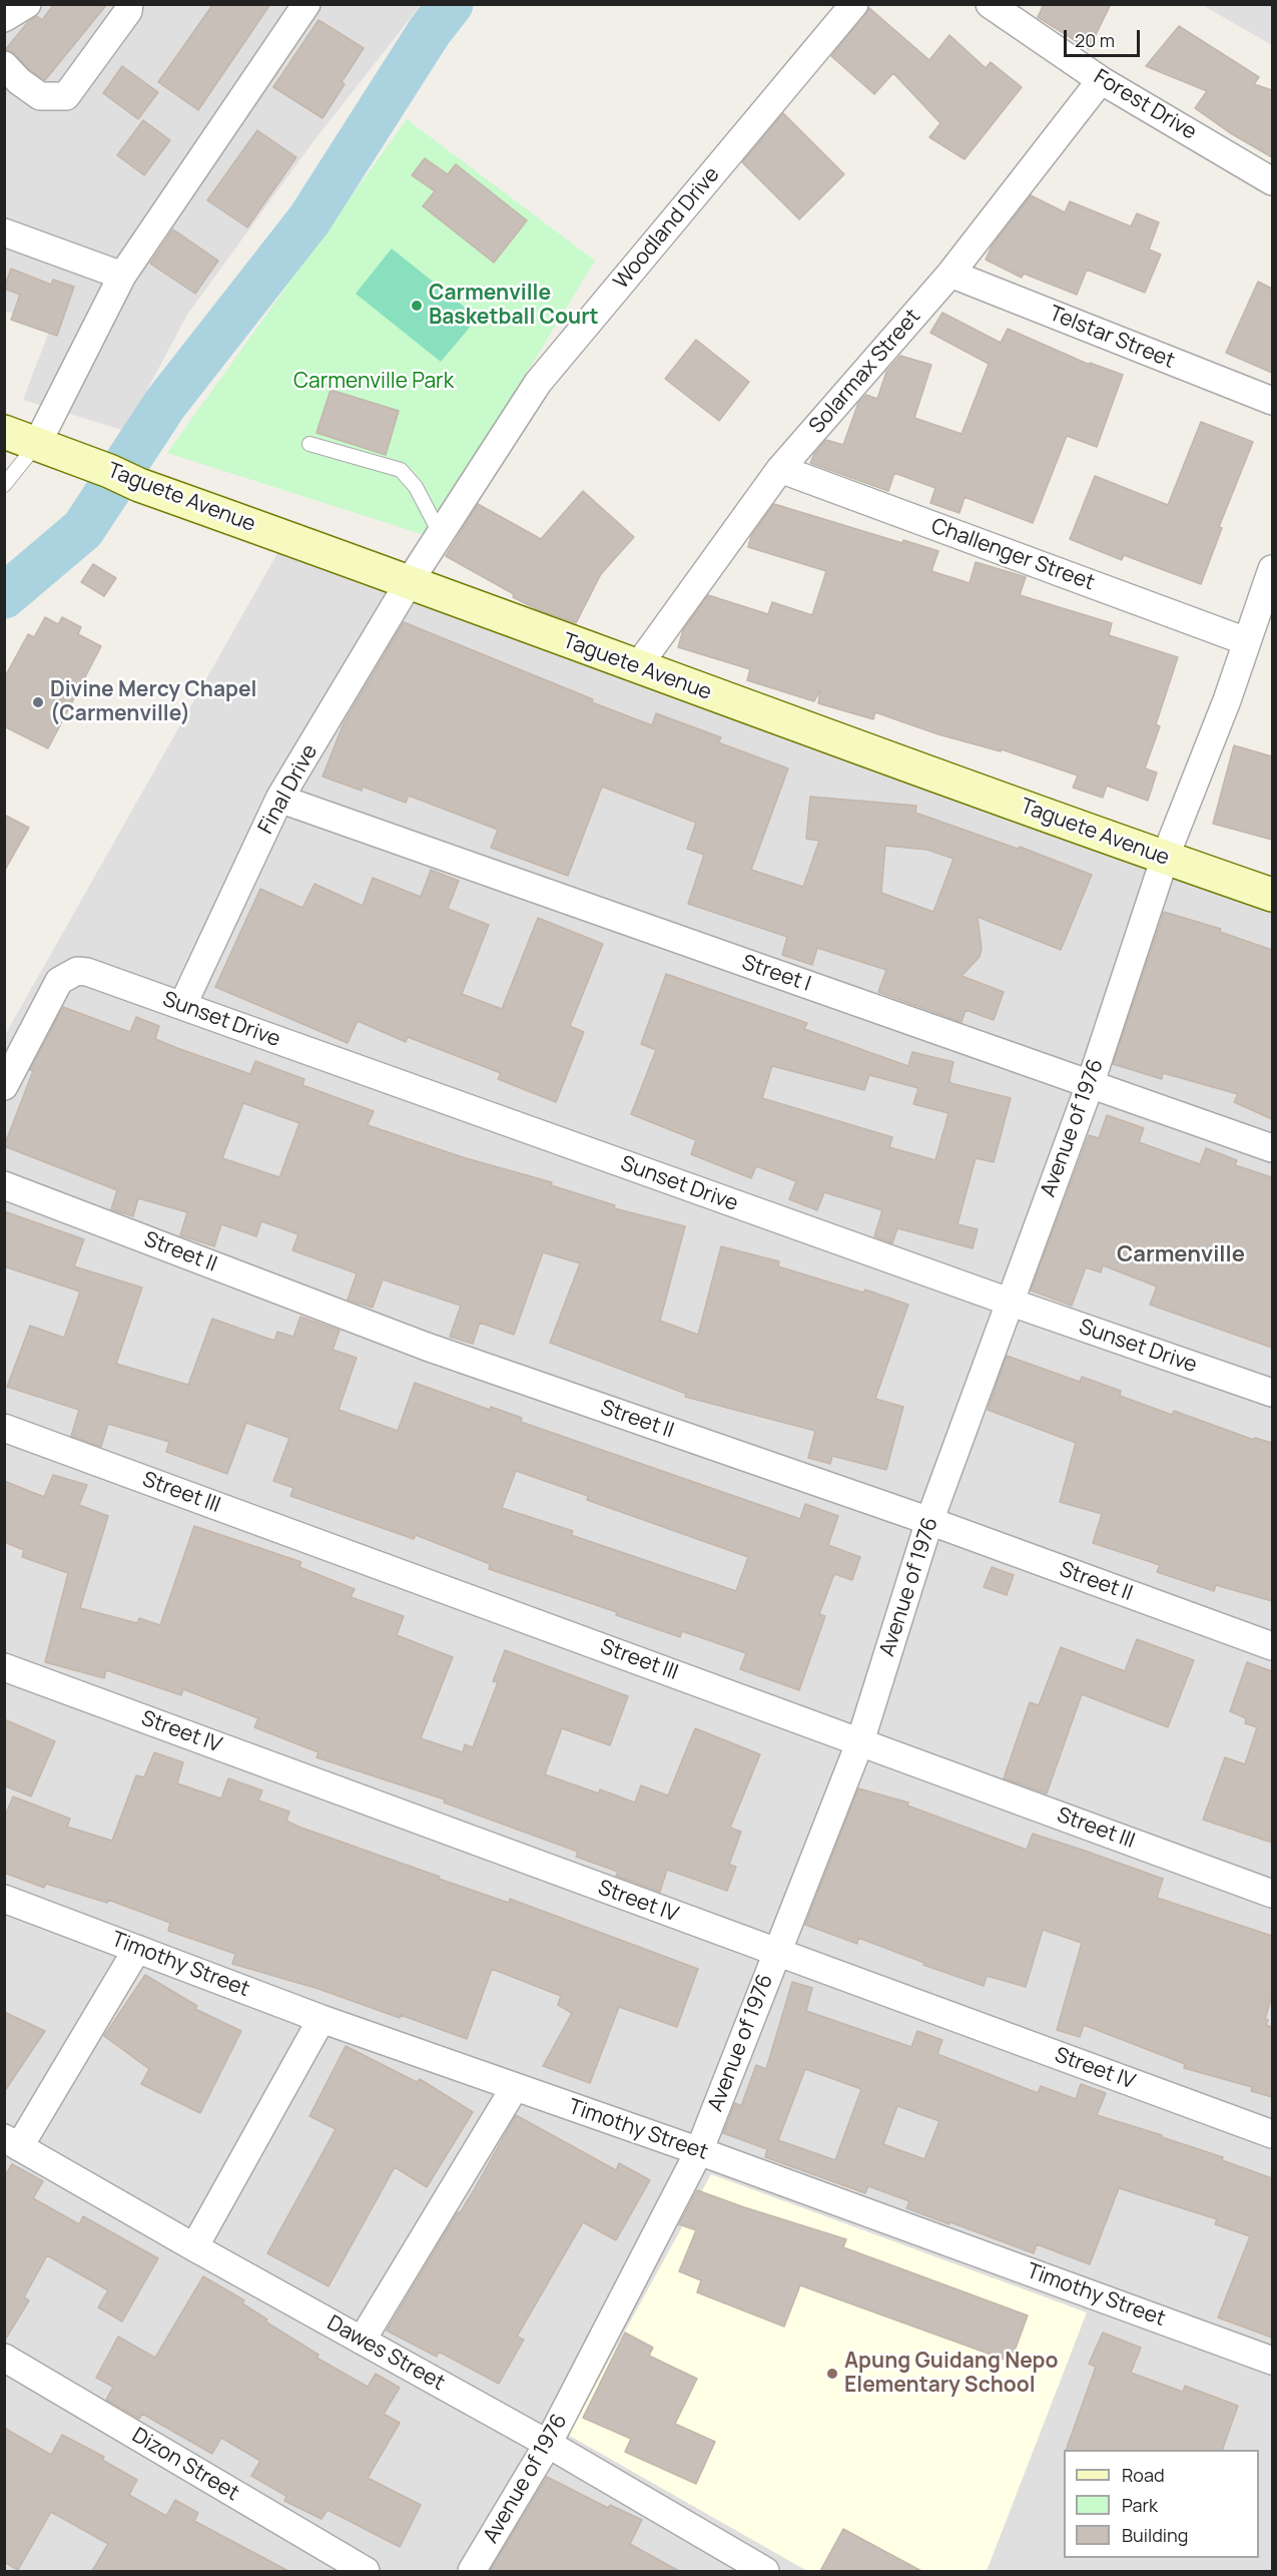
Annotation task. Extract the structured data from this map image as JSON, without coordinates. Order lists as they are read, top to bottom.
{
  "streets": {
    "street": [
      "Forest Drive",
      "Woodland Drive",
      "Telstar Street",
      "Solarmax Street",
      "Taguete Avenue",
      "Challenger Street",
      "Final Drive",
      "Street I",
      "Sunset Drive",
      "Avenue of 1976",
      "Street II",
      "Street III",
      "Street IV",
      "Timothy Street",
      "Dawes Street",
      "Dizon Street"
    ]
  },
  "crossings": [
    ["Forest Drive", "Solarmax Street"],
    ["Woodland Drive", "Taguete Avenue"],
    ["Woodland Drive", "Final Drive"],
    ["Telstar Street", "Solarmax Street"],
    ["Solarmax Street", "Taguete Avenue"],
    ["Solarmax Street", "Challenger Street"],
    ["Taguete Avenue", "Final Drive"],
    ["Taguete Avenue", "Avenue of 1976"],
    ["Challenger Street", "Avenue of 1976"],
    ["Final Drive", "Street I"],
    ["Final Drive", "Sunset Drive"],
    ["Street I", "Avenue of 1976"],
    ["Sunset Drive", "Avenue of 1976"],
    ["Avenue of 1976", "Street II"],
    ["Avenue of 1976", "Street III"],
    ["Avenue of 1976", "Street IV"],
    ["Avenue of 1976", "Timothy Street"],
    ["Avenue of 1976", "Dawes Street"]
  ],
  "districts": ["Carmenville"],
  "parks": ["Carmenville Park"],
  "places": ["Carmenville Basketball Court", "Divine Mercy Chapel (Carmenville)", "Apung Guidang Nepo Elementary School"],
  "legend": ["Road", "Park", "Building"],
  "scale_bar": "20 m"
}
